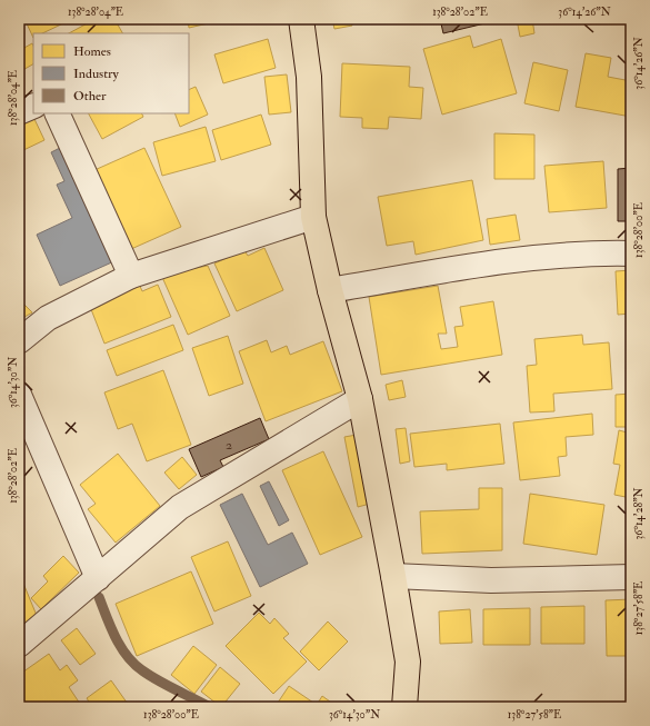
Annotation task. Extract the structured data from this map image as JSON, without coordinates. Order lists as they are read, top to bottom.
{
  "house_numbers": ["2"],
  "legend": ["Homes", "Industry", "Other"],
  "coordinates": [
    "138°28'04\"E",
    "138°28'02\"E",
    "36°14'26\"N",
    "138°28'00\"E",
    "36°14'30\"N",
    "36°14'28\"N",
    "138°27'58\"E"
  ]
}
